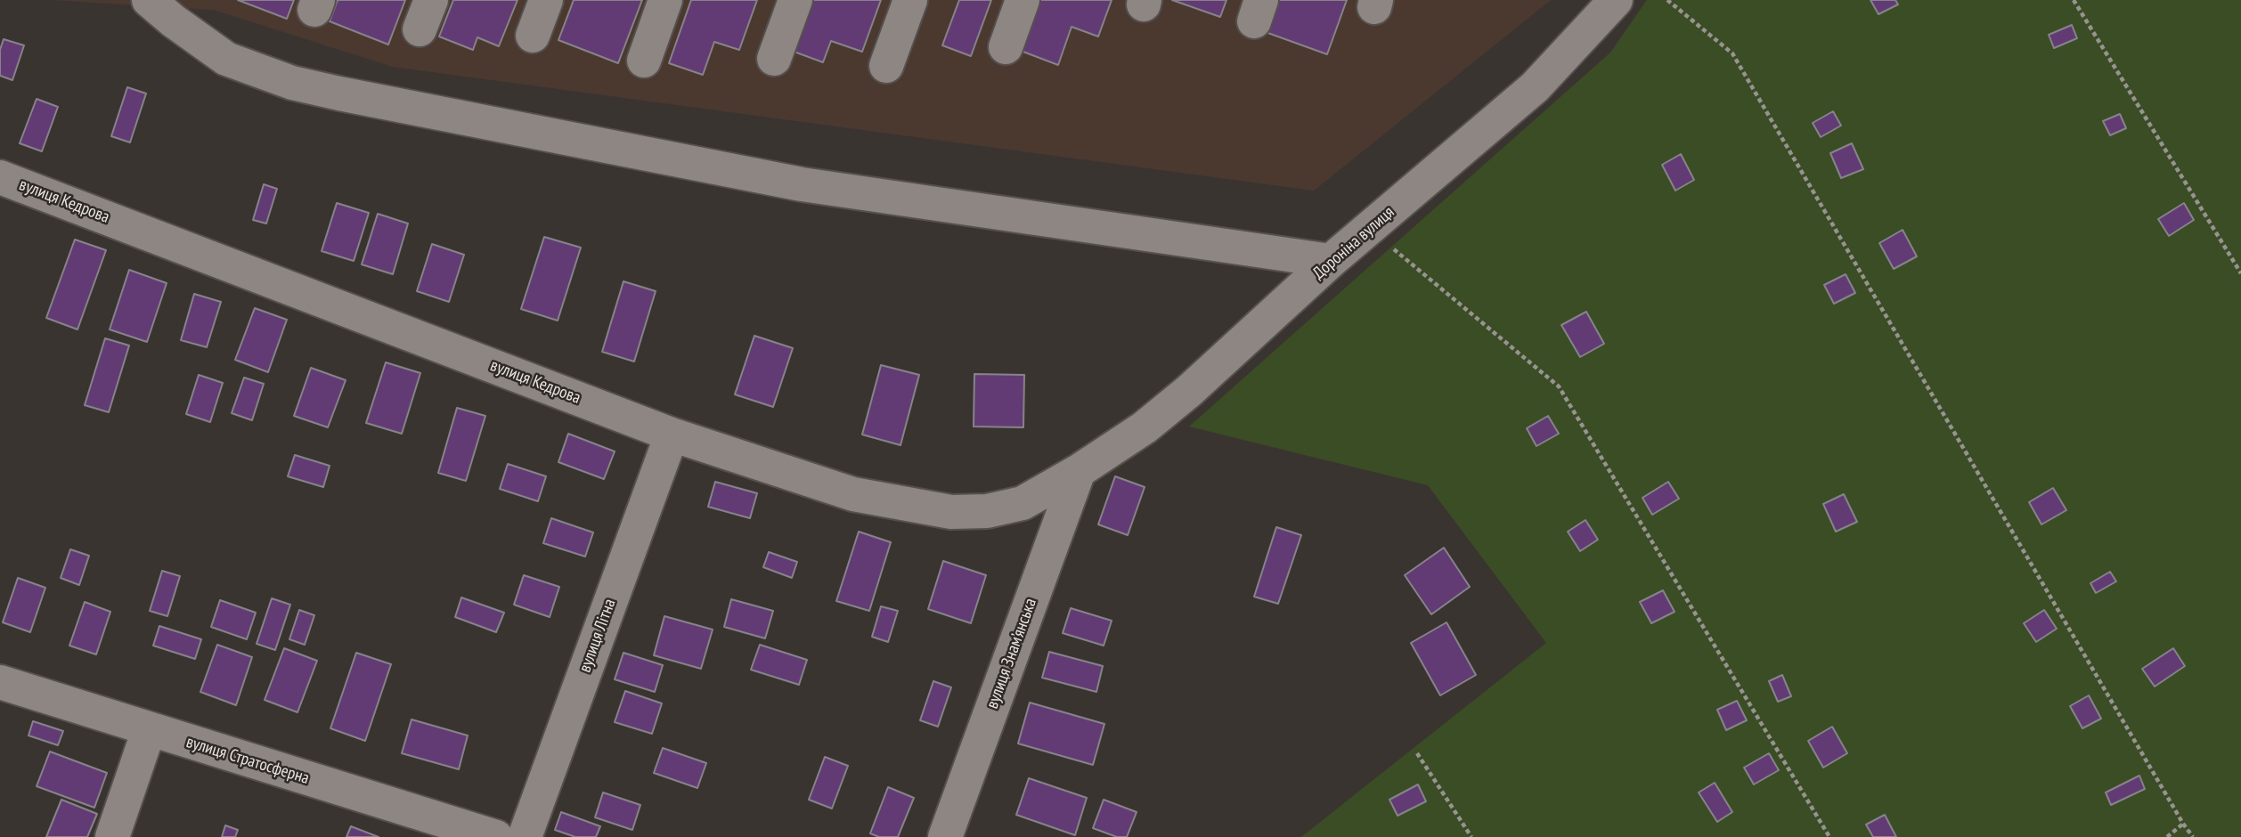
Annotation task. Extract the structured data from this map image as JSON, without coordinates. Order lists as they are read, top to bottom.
{
  "streets": {
    "street": [
      "вулиця Кедрова",
      "Дороніна вулиця",
      "вулиця Літна",
      "вулиця Знам’янська",
      "вулиця Стратосферна"
    ]
  },
  "crossings": [
    ["вулиця Кедрова", "Дороніна вулиця"],
    ["вулиця Кедрова", "вулиця Літна"],
    ["вулиця Кедрова", "вулиця Знам’янська"],
    ["Дороніна вулиця", "вулиця Знам’янська"]
  ]
}
